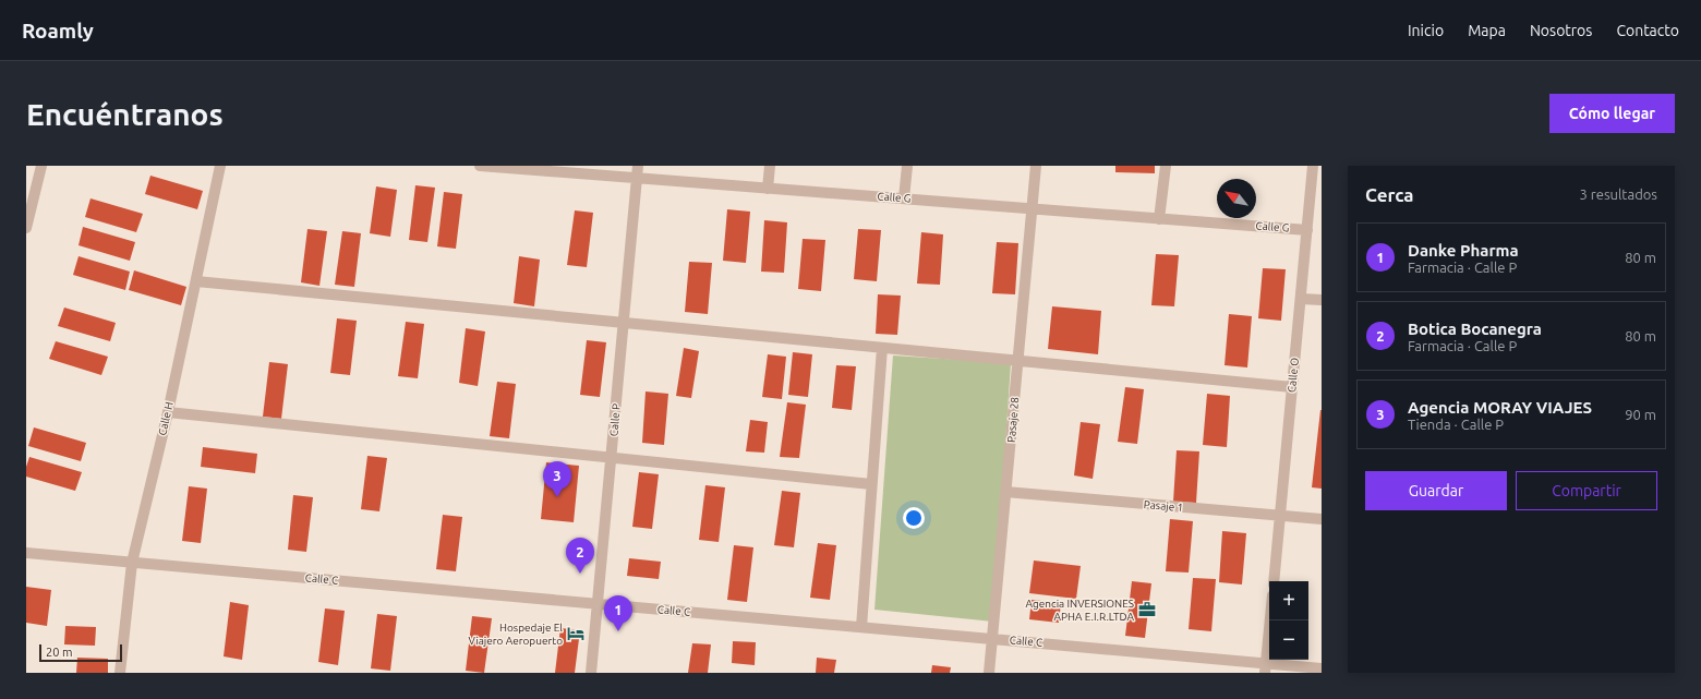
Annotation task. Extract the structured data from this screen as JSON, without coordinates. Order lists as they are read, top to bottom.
{
  "streets": {
    "street": [
      "Calle G",
      "Calle O",
      "Calle H",
      "Calle P",
      "Pasaje 28",
      "Pasaje 1",
      "Calle C"
    ]
  },
  "crossings": [
    ["Calle G", "Calle O"],
    ["Calle G", "Calle P"],
    ["Calle G", "Pasaje 28"],
    ["Calle O", "Pasaje 1"],
    ["Calle H", "Calle C"],
    ["Calle P", "Calle C"],
    ["Pasaje 28", "Pasaje 1"],
    ["Pasaje 28", "Calle C"]
  ],
  "places": {
    "office": ["Agencia INVERSIONES APHA E.I.R.LTDA"],
    "hotel": ["Hospedaje El Viajero Aeropuerto"]
  },
  "scale_bar": "20 m",
  "north": "top left",
  "page": {
    "header": "Roamly",
    "nav": [
      "Inicio",
      "Mapa",
      "Nosotros",
      "Contacto"
    ],
    "buttons": [
      "Cómo llegar",
      ["Guardar", "Compartir"]
    ],
    "title": "Encuéntranos",
    "heading": ["Cerca", "3 resultados"],
    "list": [
      {
        "mark": "1",
        "name": "Danke Pharma",
        "note": "Farmacia · Calle P",
        "value": "80 m"
      },
      {
        "mark": "2",
        "name": "Botica Bocanegra",
        "note": "Farmacia · Calle P",
        "value": "80 m"
      },
      {
        "mark": "3",
        "name": "Agencia MORAY VIAJES",
        "note": "Tienda · Calle P",
        "value": "90 m"
      }
    ],
    "pins": ["3", "2", "1"],
    "map_buttons": ["+", "−"],
    "scale": "20 m"
  }
}
